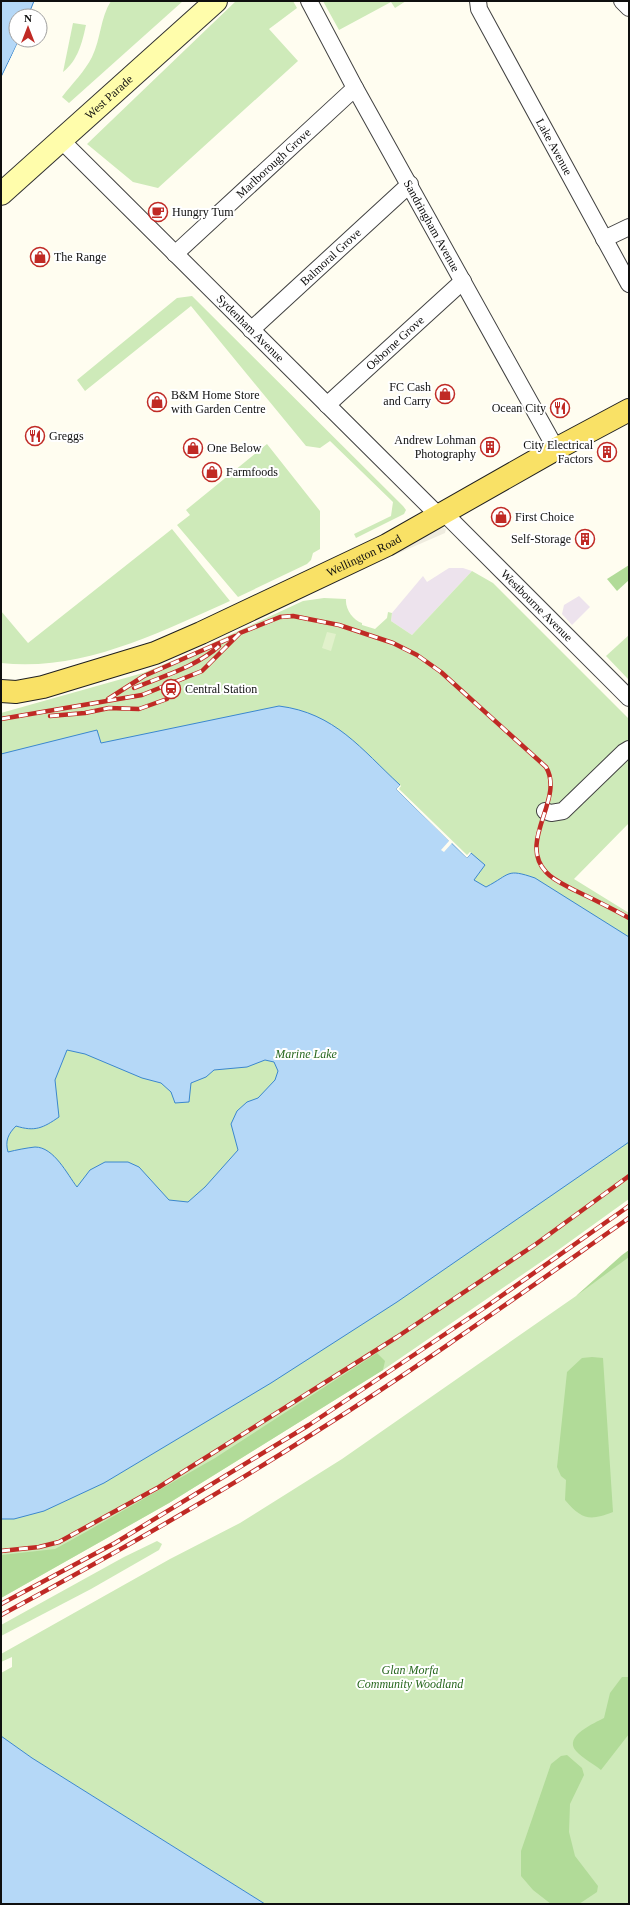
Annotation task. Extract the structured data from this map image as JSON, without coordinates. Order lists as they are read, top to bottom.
{
  "streets": {
    "main road": ["West Parade", "Wellington Road"],
    "street": [
      "Lake Avenue",
      "Marlborough Grove",
      "Sandringham Avenue",
      "Balmoral Grove",
      "Sydenham Avenue",
      "Osborne Grove",
      "Westbourne Avenue"
    ]
  },
  "crossings": [
    ["West Parade", "Sydenham Avenue"],
    ["Marlborough Grove", "Sandringham Avenue"],
    ["Marlborough Grove", "Sydenham Avenue"],
    ["Sandringham Avenue", "Balmoral Grove"],
    ["Sandringham Avenue", "Osborne Grove"],
    ["Sandringham Avenue", "Wellington Road"],
    ["Balmoral Grove", "Sydenham Avenue"],
    ["Sydenham Avenue", "Osborne Grove"],
    ["Sydenham Avenue", "Wellington Road"],
    ["Sydenham Avenue", "Westbourne Avenue"],
    ["Wellington Road", "Westbourne Avenue"]
  ],
  "parks": ["Marine Lake", "Glan Morfa Community Woodland"],
  "places": {
    "cafe": ["Hungry Tum"],
    "shop": [
      "The Range",
      "FC Cash and Carry",
      "B&M Home Store with Garden Centre",
      "One Below",
      "Farmfoods",
      "First Choice"
    ],
    "restaurant": ["Ocean City", "Greggs"],
    "building": ["Andrew Lohman Photography", "City Electrical Factors", "Self-Storage"],
    "station": ["Central Station"]
  },
  "north": "top"
}
